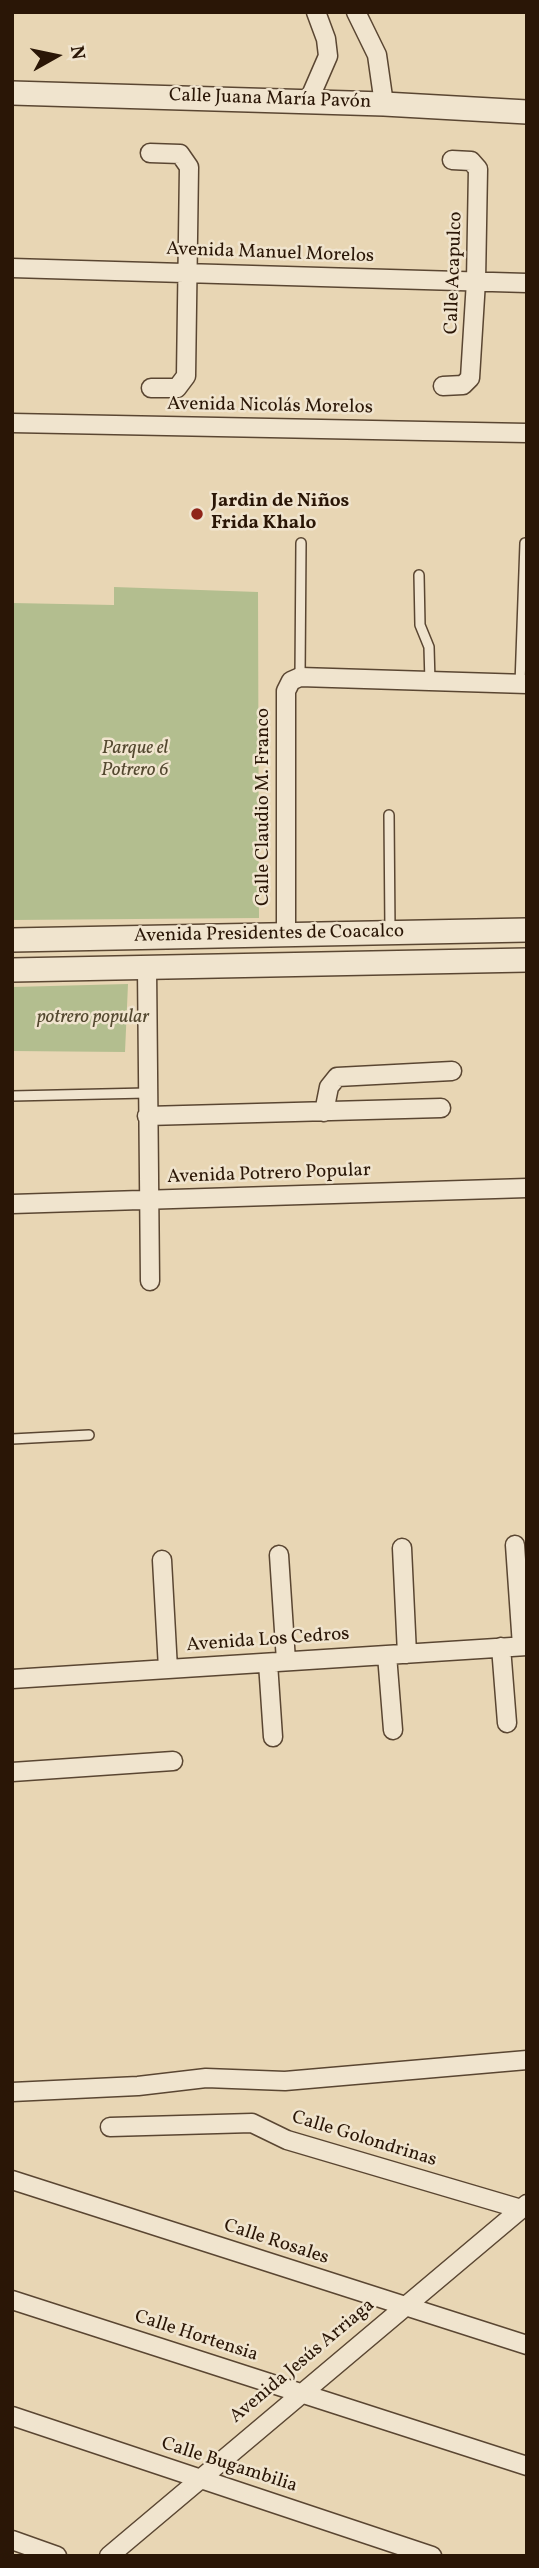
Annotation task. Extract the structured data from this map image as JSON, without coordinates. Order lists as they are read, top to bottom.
{
  "streets": {
    "street": [
      "Calle Juana María Pavón",
      "Avenida Manuel Morelos",
      "Calle Acapulco",
      "Avenida Nicolás Morelos",
      "Calle Claudio M. Franco",
      "Avenida Presidentes de Coacalco",
      "Avenida Potrero Popular",
      "Avenida Los Cedros",
      "Calle Golondrinas",
      "Calle Rosales",
      "Calle Hortensia",
      "Avenida Jesús Arriaga",
      "Calle Bugambilia"
    ]
  },
  "crossings": [
    ["Avenida Manuel Morelos", "Calle Acapulco"],
    ["Calle Claudio M. Franco", "Avenida Presidentes de Coacalco"],
    ["Calle Golondrinas", "Avenida Jesús Arriaga"],
    ["Calle Rosales", "Avenida Jesús Arriaga"],
    ["Calle Hortensia", "Avenida Jesús Arriaga"],
    ["Avenida Jesús Arriaga", "Calle Bugambilia"]
  ],
  "parks": ["Parque el Potrero 6", "potrero popular"],
  "places": ["Jardin de Niños Frida Khalo"],
  "north": "right"
}
